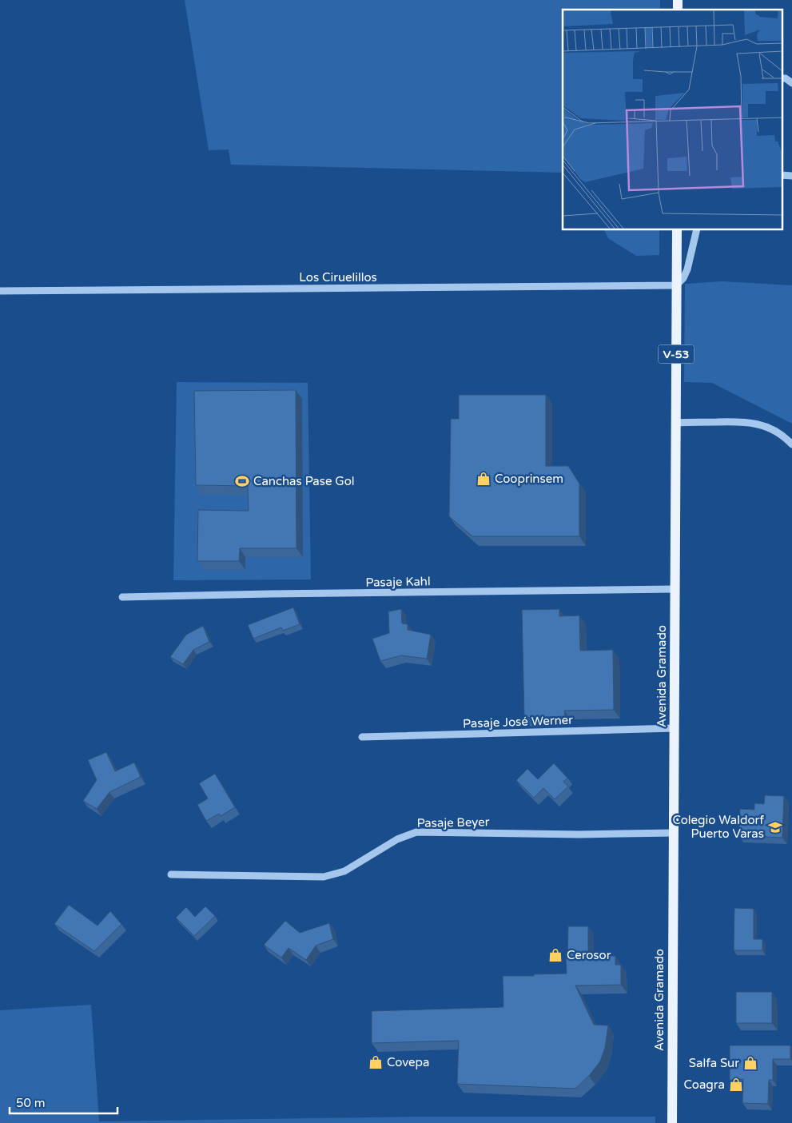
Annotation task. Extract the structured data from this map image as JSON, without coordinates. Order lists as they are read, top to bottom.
{
  "streets": {
    "main road": ["V-53", "Avenida Gramado"],
    "street": [
      "Los Ciruelillos",
      "Pasaje Kahl",
      "Pasaje José Werner",
      "Pasaje Beyer"
    ]
  },
  "crossings": [
    ["Los Ciruelillos", "Avenida Gramado"],
    ["Pasaje Kahl", "Avenida Gramado"],
    ["Avenida Gramado", "Pasaje José Werner"],
    ["Avenida Gramado", "Pasaje Beyer"]
  ],
  "places": {
    "shop": [
      "Cooprinsem",
      "Cerosor",
      "Covepa",
      "Salfa Sur",
      "Coagra"
    ],
    "sports": ["Canchas Pase Gol"],
    "school or university": ["Colegio Waldorf Puerto Varas"]
  },
  "scale_bar": "50 m"
}
